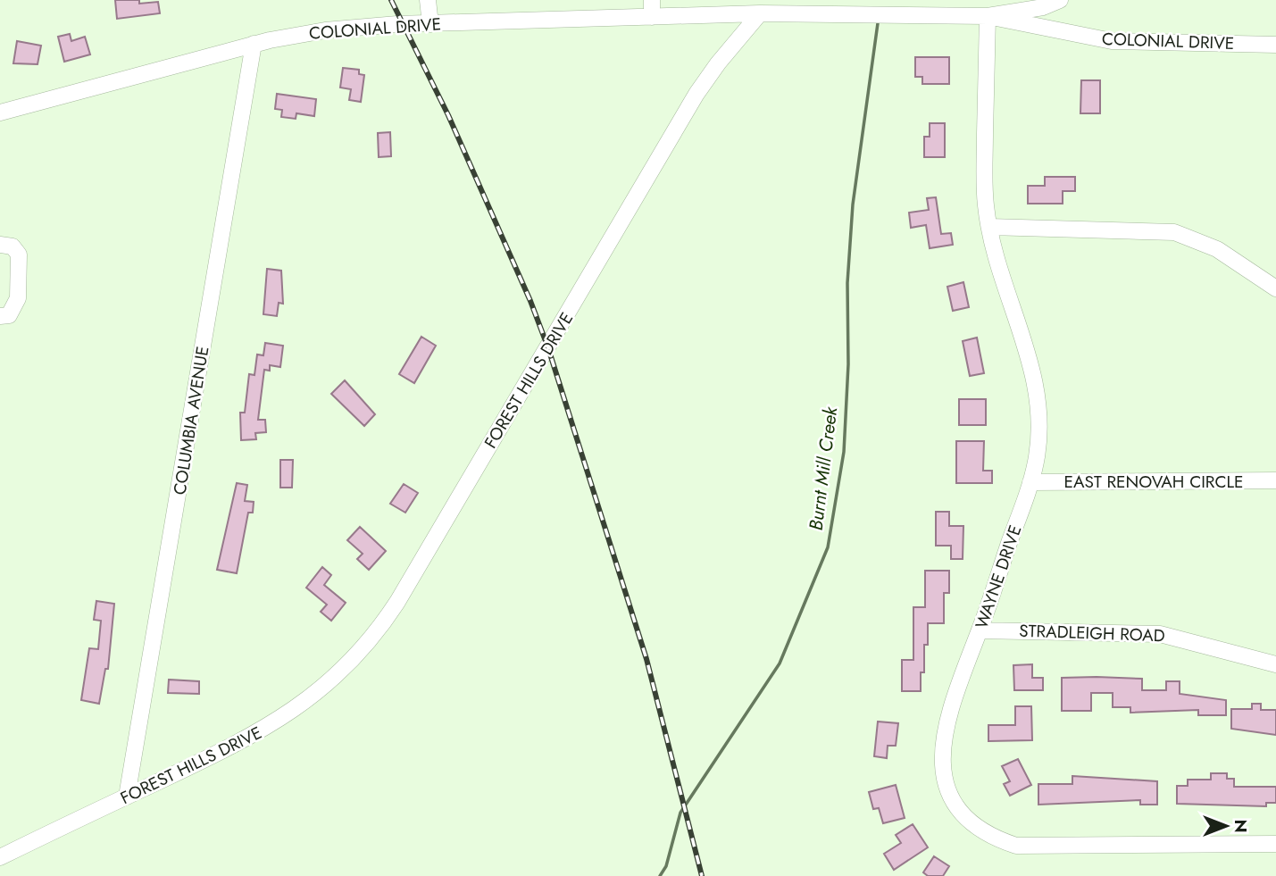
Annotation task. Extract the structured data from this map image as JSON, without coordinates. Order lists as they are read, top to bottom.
{
  "streets": {
    "street": [
      "COLONIAL DRIVE",
      "FOREST HILLS DRIVE",
      "COLUMBIA AVENUE",
      "EAST RENOVAH CIRCLE",
      "WAYNE DRIVE",
      "STRADLEIGH ROAD"
    ]
  },
  "crossings": [
    ["COLONIAL DRIVE", "FOREST HILLS DRIVE"],
    ["COLONIAL DRIVE", "COLUMBIA AVENUE"],
    ["COLONIAL DRIVE", "WAYNE DRIVE"],
    ["FOREST HILLS DRIVE", "COLUMBIA AVENUE"],
    ["EAST RENOVAH CIRCLE", "WAYNE DRIVE"],
    ["WAYNE DRIVE", "STRADLEIGH ROAD"]
  ],
  "water": ["Burnt Mill Creek"],
  "north": "right"
}
